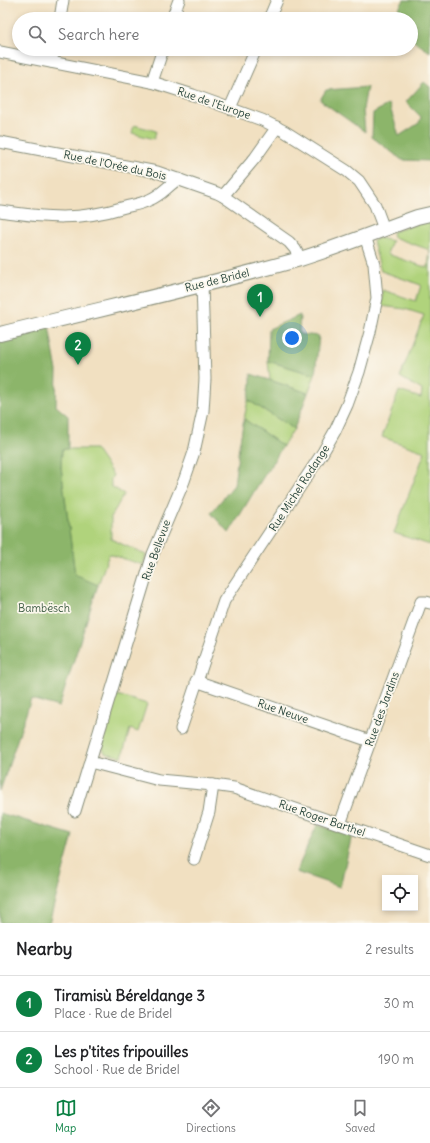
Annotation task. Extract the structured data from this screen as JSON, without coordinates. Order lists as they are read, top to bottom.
{
  "streets": {
    "main road": ["Rue de Bridel"],
    "street": [
      "Rue de l'Europe",
      "Rue de l'Orée du Bois",
      "Rue Michel Rodange",
      "Rue Bellevue",
      "Rue des Jardins",
      "Rue Neuve",
      "Rue Roger Barthel"
    ]
  },
  "crossings": [
    ["Rue de l'Europe", "Rue de Bridel"],
    ["Rue de l'Orée du Bois", "Rue de Bridel"],
    ["Rue de Bridel", "Rue Michel Rodange"],
    ["Rue de Bridel", "Rue Bellevue"],
    ["Rue Michel Rodange", "Rue Neuve"],
    ["Rue Bellevue", "Rue Roger Barthel"],
    ["Rue des Jardins", "Rue Neuve"],
    ["Rue des Jardins", "Rue Roger Barthel"]
  ],
  "parks": ["Bambësch"],
  "page": {
    "search": "Search here",
    "pins": ["1", "2"],
    "heading": ["Nearby", "2 results"],
    "list": [
      {
        "mark": "1",
        "name": "Tiramisù Béreldange 3",
        "note": "Place · Rue de Bridel",
        "value": "30 m"
      },
      {
        "mark": "2",
        "name": "Les p'tites fripouilles",
        "note": "School · Rue de Bridel",
        "value": "190 m"
      }
    ],
    "nav": ["Map", "Directions", "Saved"]
  }
}
